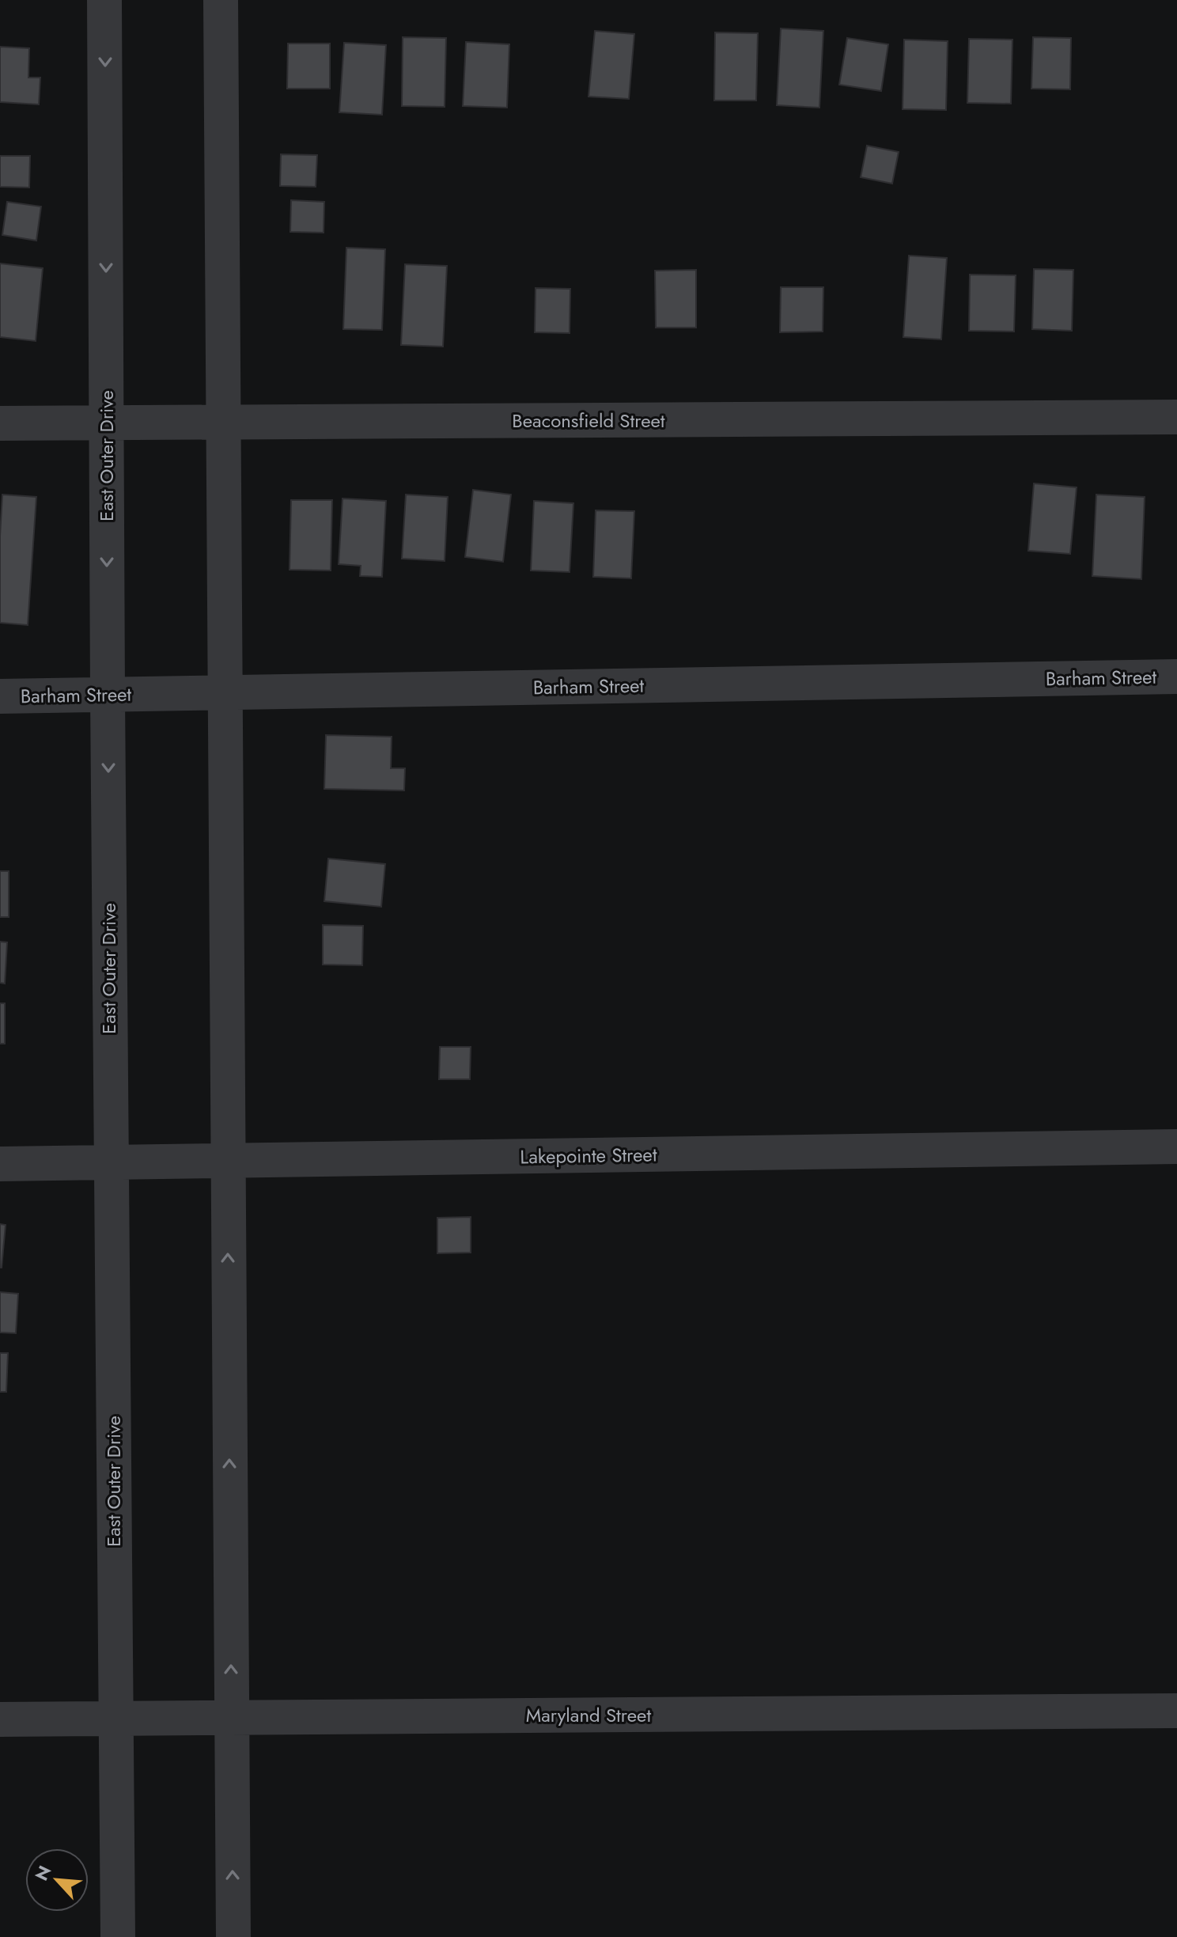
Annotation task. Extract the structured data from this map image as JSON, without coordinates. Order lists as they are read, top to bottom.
{
  "streets": {
    "street": [
      "Beaconsfield Street",
      "East Outer Drive",
      "Barham Street",
      "Lakepointe Street",
      "Maryland Street"
    ]
  },
  "crossings": [
    ["Beaconsfield Street", "East Outer Drive"],
    ["East Outer Drive", "Barham Street"],
    ["East Outer Drive", "Lakepointe Street"],
    ["East Outer Drive", "Maryland Street"]
  ],
  "north": "top left"
}
